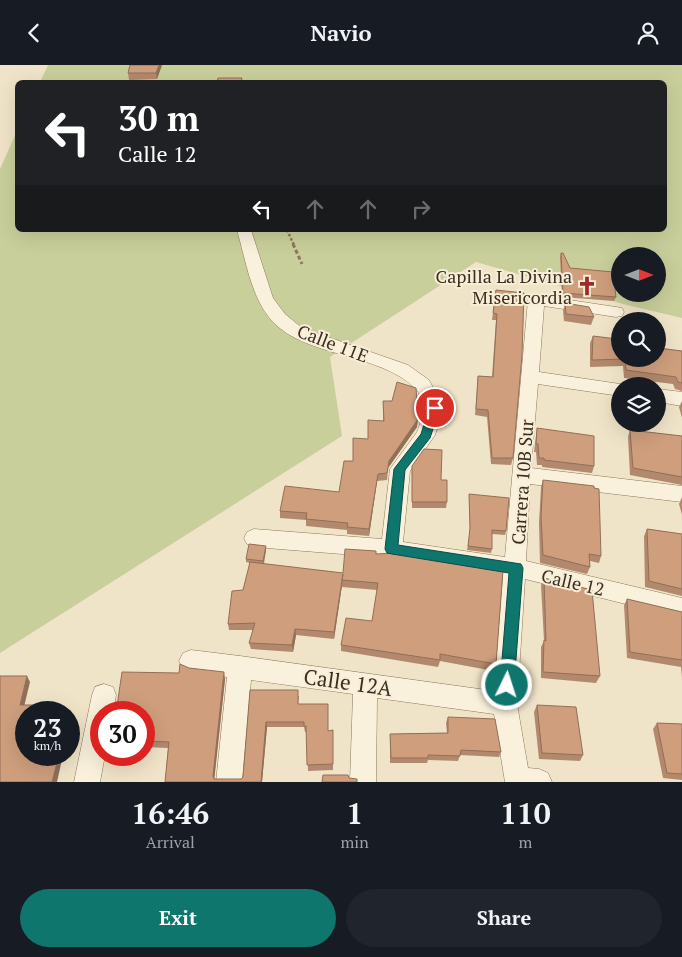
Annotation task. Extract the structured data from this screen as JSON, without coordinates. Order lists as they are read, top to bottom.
{
  "streets": {
    "street": [
      "Calle 11E",
      "Carrera 10B Sur",
      "Calle 12",
      "Calle 12A"
    ]
  },
  "crossings": [
    ["Calle 11E", "Calle 12"],
    ["Carrera 10B Sur", "Calle 12"],
    ["Carrera 10B Sur", "Calle 12A"]
  ],
  "places": {
    "church": ["Capilla La Divina Misericordia"]
  },
  "north": "right",
  "page": {
    "header": "Navio",
    "turn": ["30 m", "Calle 12"],
    "speed": "23 km/h",
    "limit": "30",
    "eta": [
      "16:46",
      "Arrival",
      "1",
      "min",
      "110",
      "m"
    ],
    "buttons": ["Exit", "Share"]
  }
}
